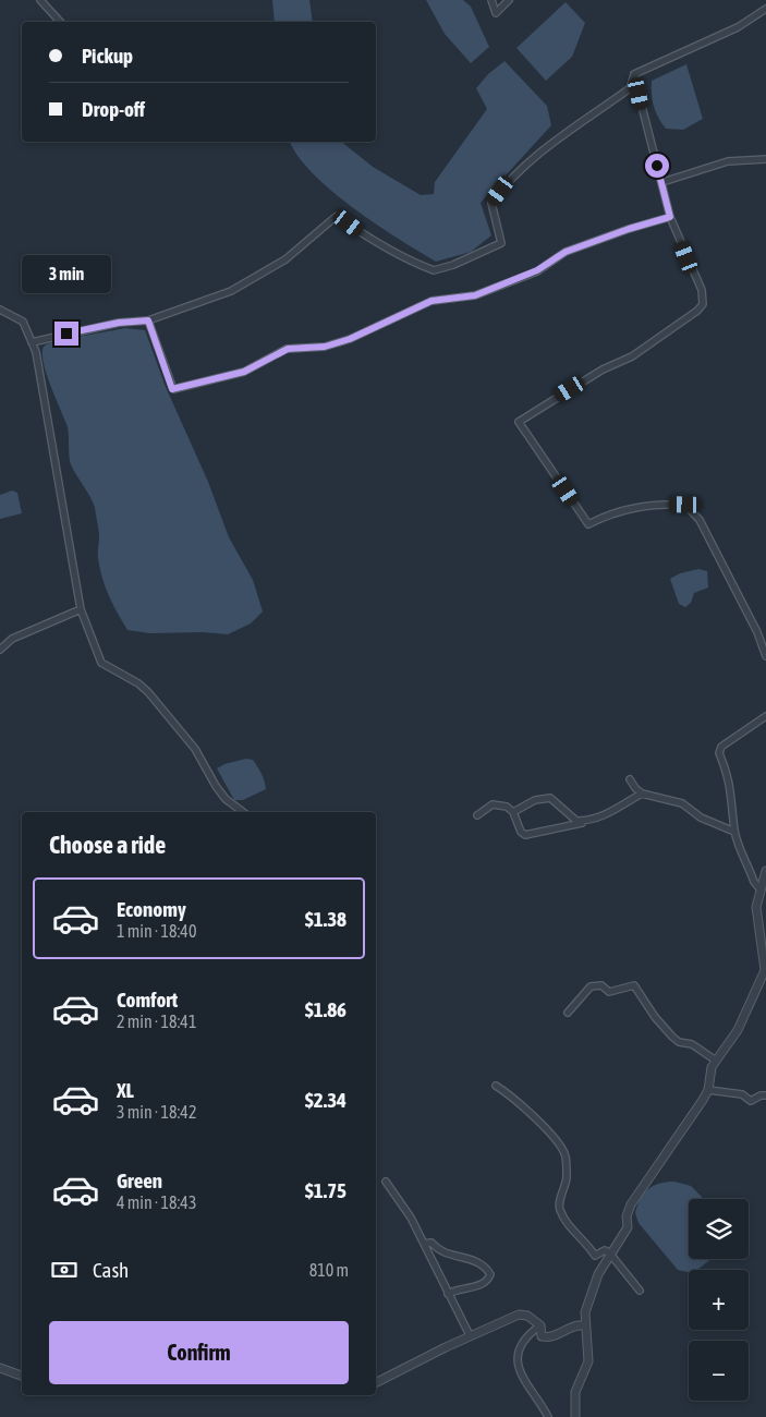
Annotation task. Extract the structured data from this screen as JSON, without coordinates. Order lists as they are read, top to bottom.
{
  "page": {
    "banner": ["Pickup", "Drop-off"],
    "bubble": "3 min",
    "heading": "Choose a ride",
    "list": [
      {
        "name": "Economy",
        "note": "1 min · 18:40",
        "value": "$1.38"
      },
      {
        "name": "Comfort",
        "note": "2 min · 18:41",
        "value": "$1.86"
      },
      {
        "name": "XL",
        "note": "3 min · 18:42",
        "value": "$2.34"
      },
      {
        "name": "Green",
        "note": "4 min · 18:43",
        "value": "$1.75"
      }
    ],
    "map_buttons": ["+", "−"],
    "pay": ["Cash", "810 m"],
    "buttons": "Confirm"
  }
}
